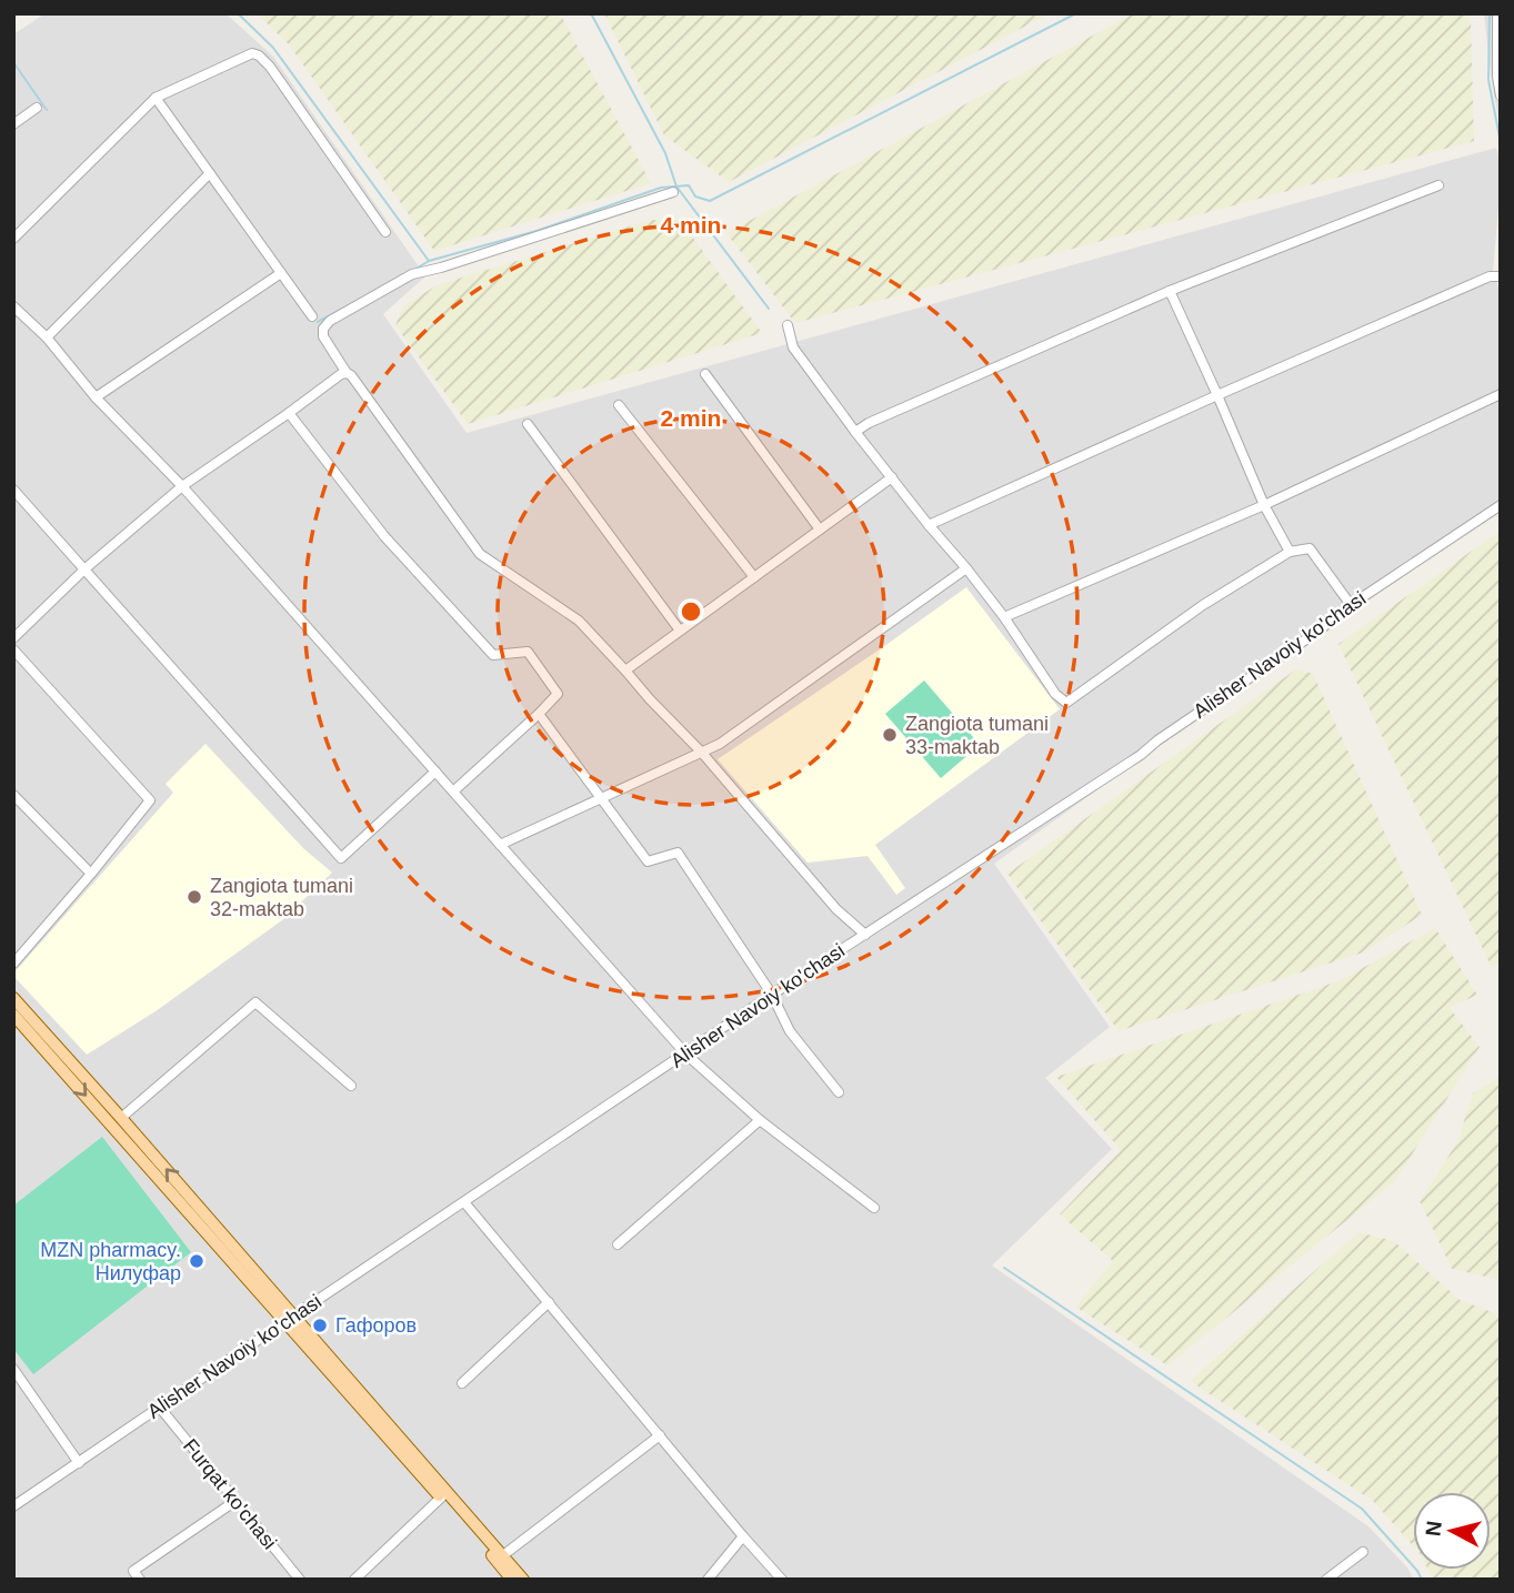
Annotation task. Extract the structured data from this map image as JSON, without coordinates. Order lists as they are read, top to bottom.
{
  "streets": {
    "street": ["Alisher Navoiy ko'chasi", "Furqat ko'chasi"]
  },
  "crossings": [
    ["Alisher Navoiy ko'chasi", "Furqat ko'chasi"]
  ],
  "places": [
    "Zangiota tumani 33-maktab",
    "Zangiota tumani 32-maktab",
    "MZN pharmacy. Нилуфар",
    "Гафоров"
  ],
  "north": "left",
  "rings": ["4 min", "2 min"]
}
